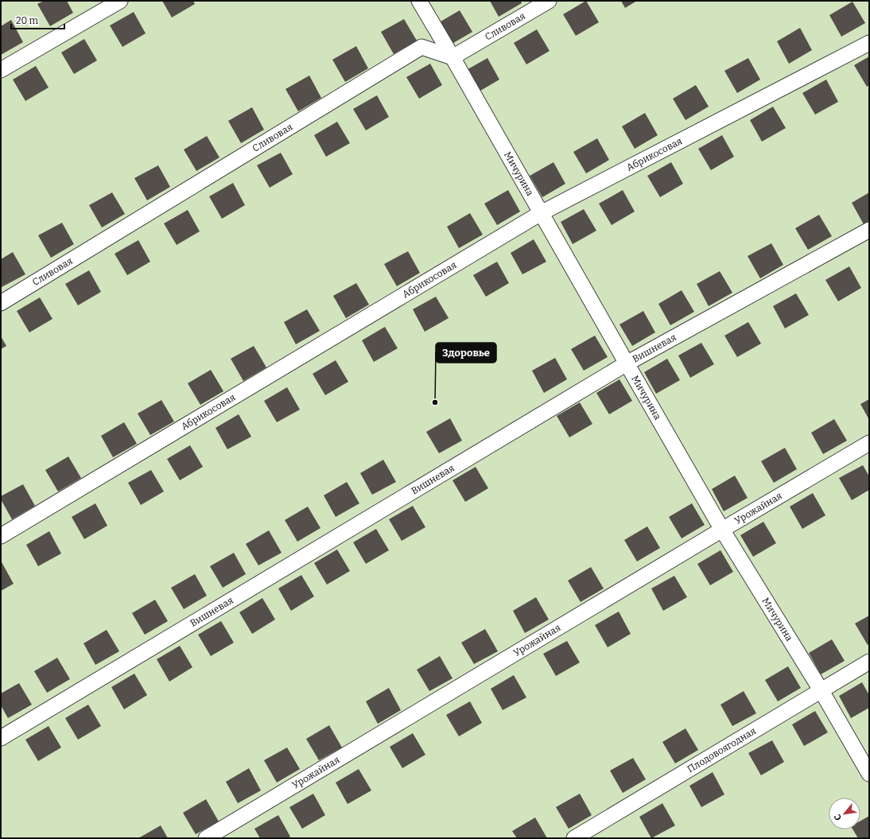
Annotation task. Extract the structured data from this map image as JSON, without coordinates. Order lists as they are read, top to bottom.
{
  "streets": {
    "street": [
      "Сливовая",
      "Абрикосовая",
      "Мичурина",
      "Вишневая",
      "Урожайная",
      "Плодовоягодная"
    ]
  },
  "crossings": [
    ["Сливовая", "Мичурина"],
    ["Абрикосовая", "Мичурина"],
    ["Мичурина", "Вишневая"],
    ["Мичурина", "Урожайная"],
    ["Мичурина", "Плодовоягодная"]
  ],
  "places": ["Здоровье"],
  "scale_bar": "20 m",
  "north": "bottom left"
}
